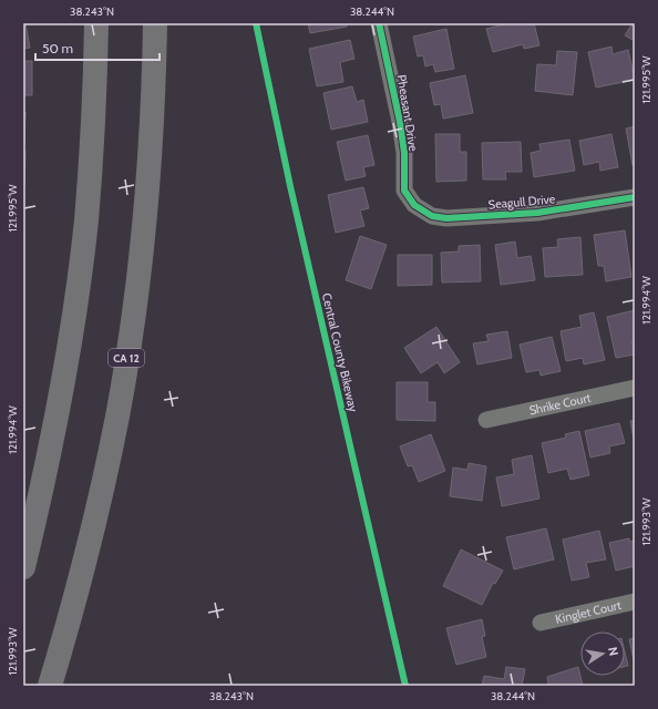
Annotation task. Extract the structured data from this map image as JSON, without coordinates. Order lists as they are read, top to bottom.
{
  "streets": {
    "highway": ["CA 12"],
    "street": [
      "Pheasant Drive",
      "Seagull Drive",
      "Shrike Court",
      "Kinglet Court"
    ],
    "cycle path": ["Central County Bikeway"]
  },
  "crossings": [
    ["Pheasant Drive", "Seagull Drive"]
  ],
  "scale_bar": "50 m",
  "north": "right",
  "coordinates": [
    "38.243°N",
    "38.244°N",
    "121.995°W",
    "121.994°W",
    "121.993°W"
  ]
}
